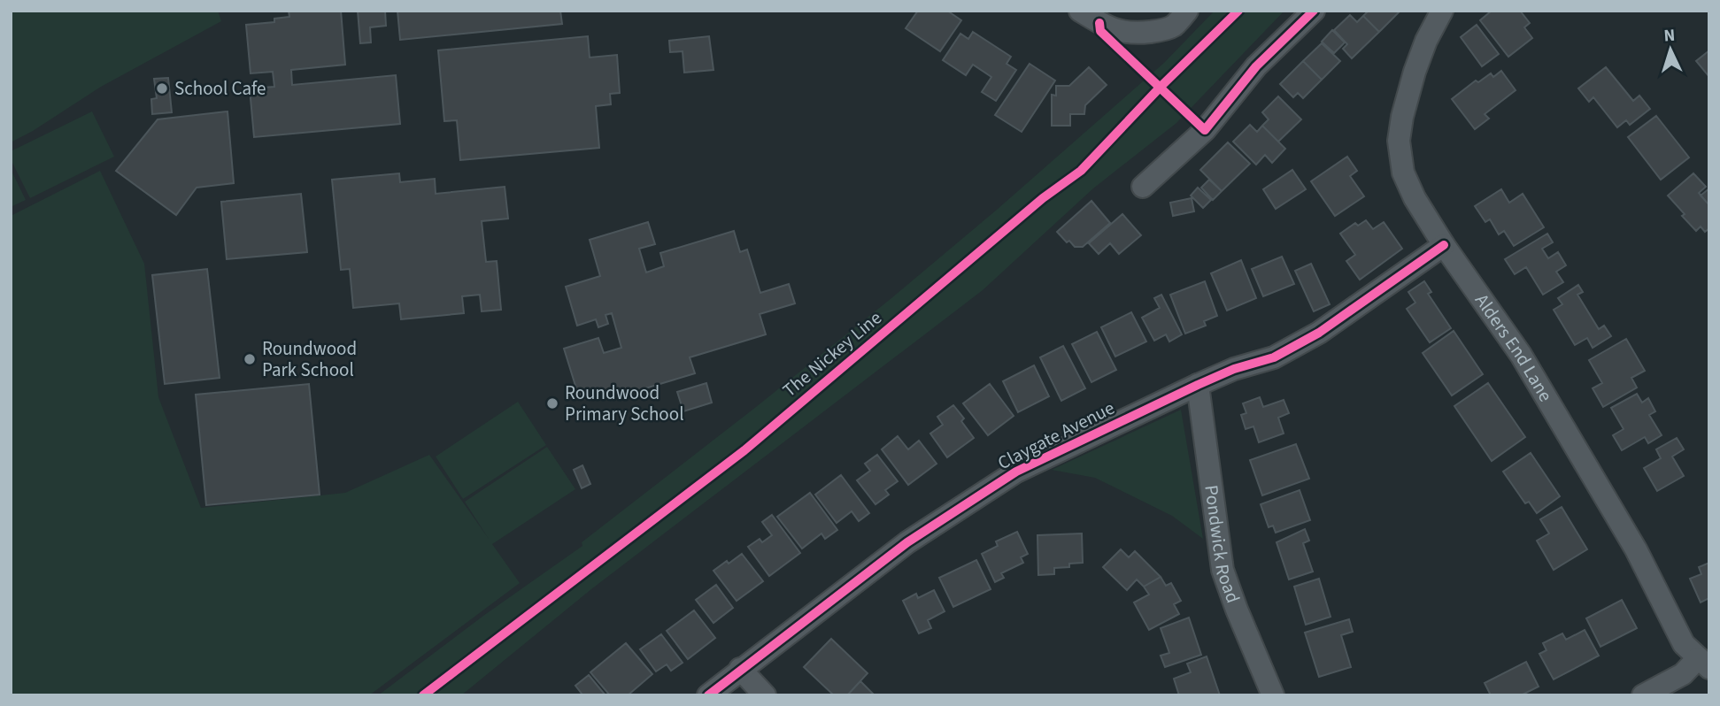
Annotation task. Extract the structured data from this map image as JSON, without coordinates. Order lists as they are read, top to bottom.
{
  "streets": {
    "street": ["Alders End Lane", "Claygate Avenue", "Pondwick Road"],
    "cycle path": ["The Nickey Line"]
  },
  "crossings": [
    ["Alders End Lane", "Claygate Avenue"],
    ["Claygate Avenue", "Pondwick Road"]
  ],
  "places": ["School Cafe", "Roundwood Park School", "Roundwood Primary School"],
  "north": "top"
}
